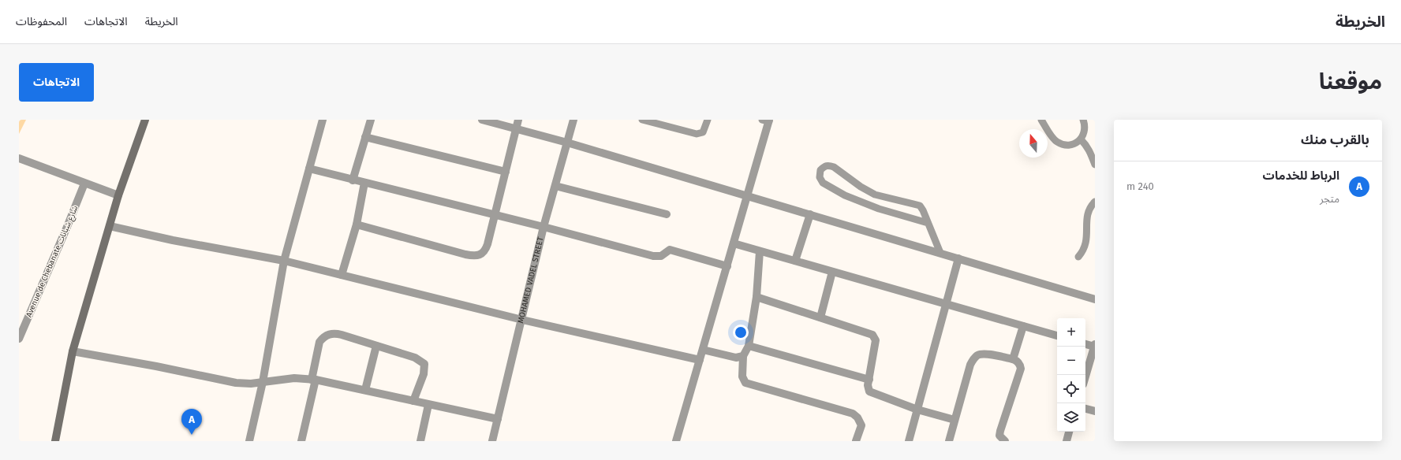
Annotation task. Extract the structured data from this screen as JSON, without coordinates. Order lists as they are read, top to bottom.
{
  "streets": {
    "street": ["Avenue de Chebanate شارع شبانات", "MOHAMED VADEL STREET"]
  },
  "north": "top",
  "page": {
    "header": "الخريطة",
    "nav": ["الخريطة", "الاتجاهات", "المحفوظات"],
    "title": "موقعنا",
    "buttons": "الاتجاهات",
    "heading": "بالقرب منك",
    "list": [
      {
        "mark": "A",
        "name": "الرباط للخدمات",
        "note": "متجر",
        "value": "240 m"
      }
    ],
    "map_buttons": ["+", "−"],
    "pins": "A"
  }
}
